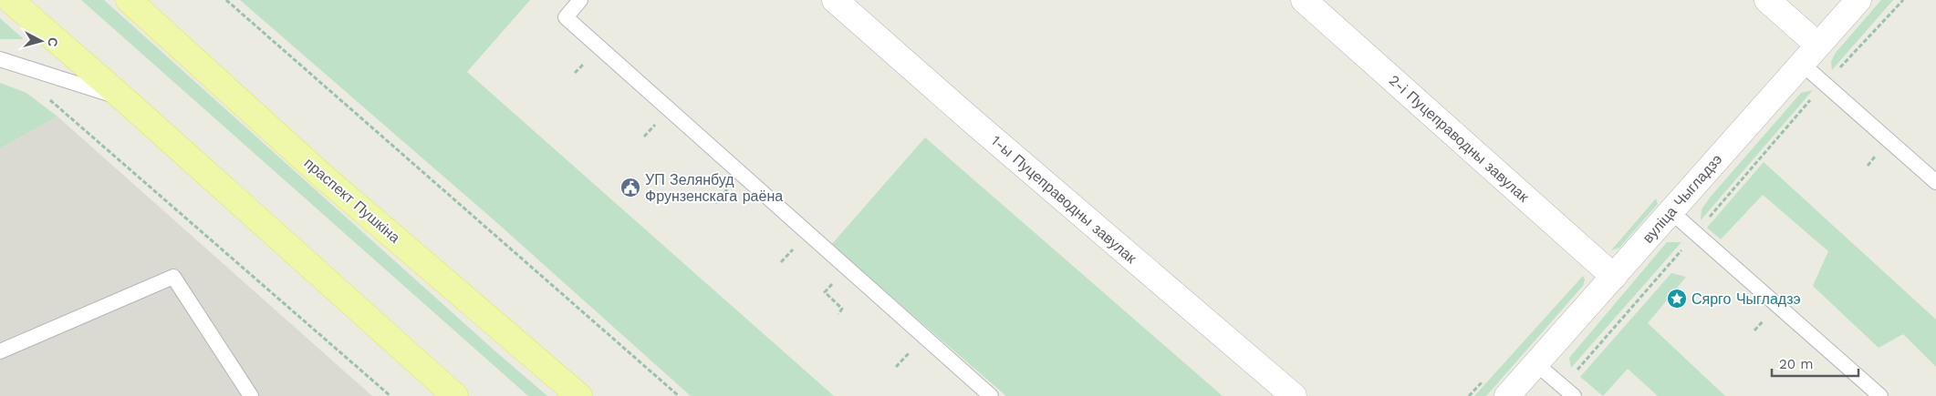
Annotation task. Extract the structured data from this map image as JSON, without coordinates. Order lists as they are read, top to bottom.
{
  "streets": {
    "main road": ["праспект Пушкіна"],
    "street": ["2-і Пуцеправодны завулак", "вуліца Чыгладзэ", "1-ы Пуцеправодны завулак"]
  },
  "crossings": [
    ["2-і Пуцеправодны завулак", "вуліца Чыгладзэ"]
  ],
  "places": {
    "public building": ["УП Зелянбуд Фрунзенскага раёна"],
    "place": ["Сярго Чыгладзэ"]
  },
  "scale_bar": "20 m",
  "north": "right"
}
